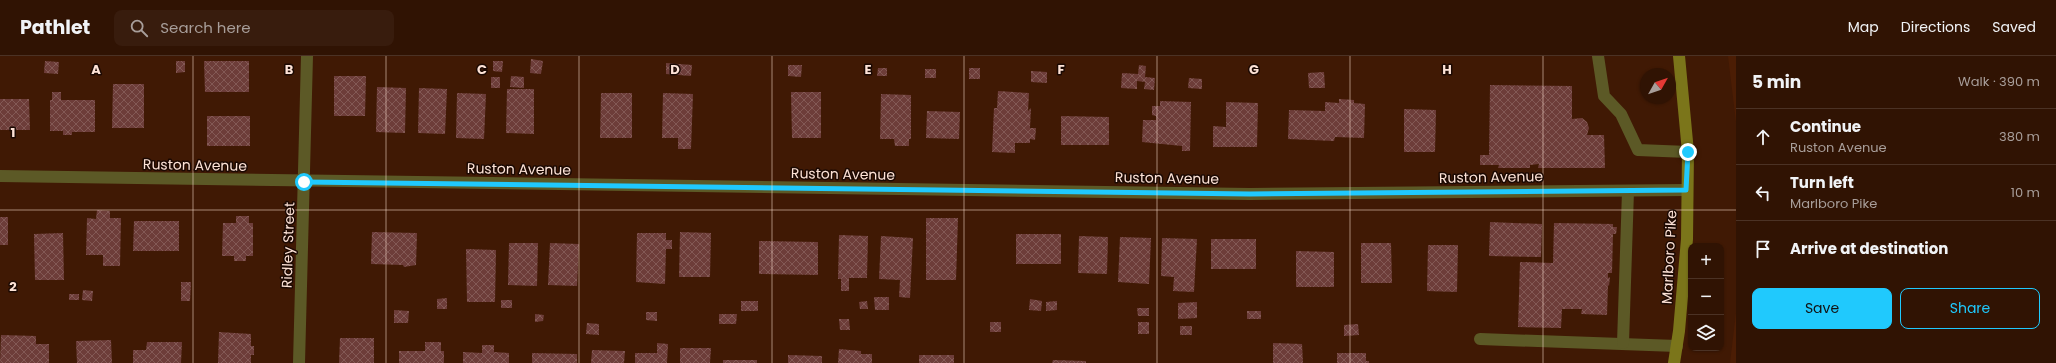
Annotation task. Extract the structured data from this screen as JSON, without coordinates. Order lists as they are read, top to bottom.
{
  "streets": {
    "main road": ["Marlboro Pike"],
    "street": ["Ruston Avenue", "Ridley Street"]
  },
  "crossings": [
    ["Ruston Avenue", "Ridley Street"],
    ["Ruston Avenue", "Marlboro Pike"]
  ],
  "north": "top right",
  "page": {
    "header": "Pathlet",
    "search": "Search here",
    "nav": ["Map", "Directions", "Saved"],
    "heading": ["5 min", "Walk · 390 m"],
    "list": [
      ["Continue", "Ruston Avenue", "380 m"],
      ["Turn left", "Marlboro Pike", "10 m"],
      "Arrive at destination"
    ],
    "map_buttons": ["+", "−"],
    "buttons": ["Save", "Share"]
  },
  "grid": {
    "columns": [
      "A",
      "B",
      "C",
      "D",
      "E",
      "F",
      "G",
      "H"
    ],
    "rows": ["1", "2"]
  }
}
